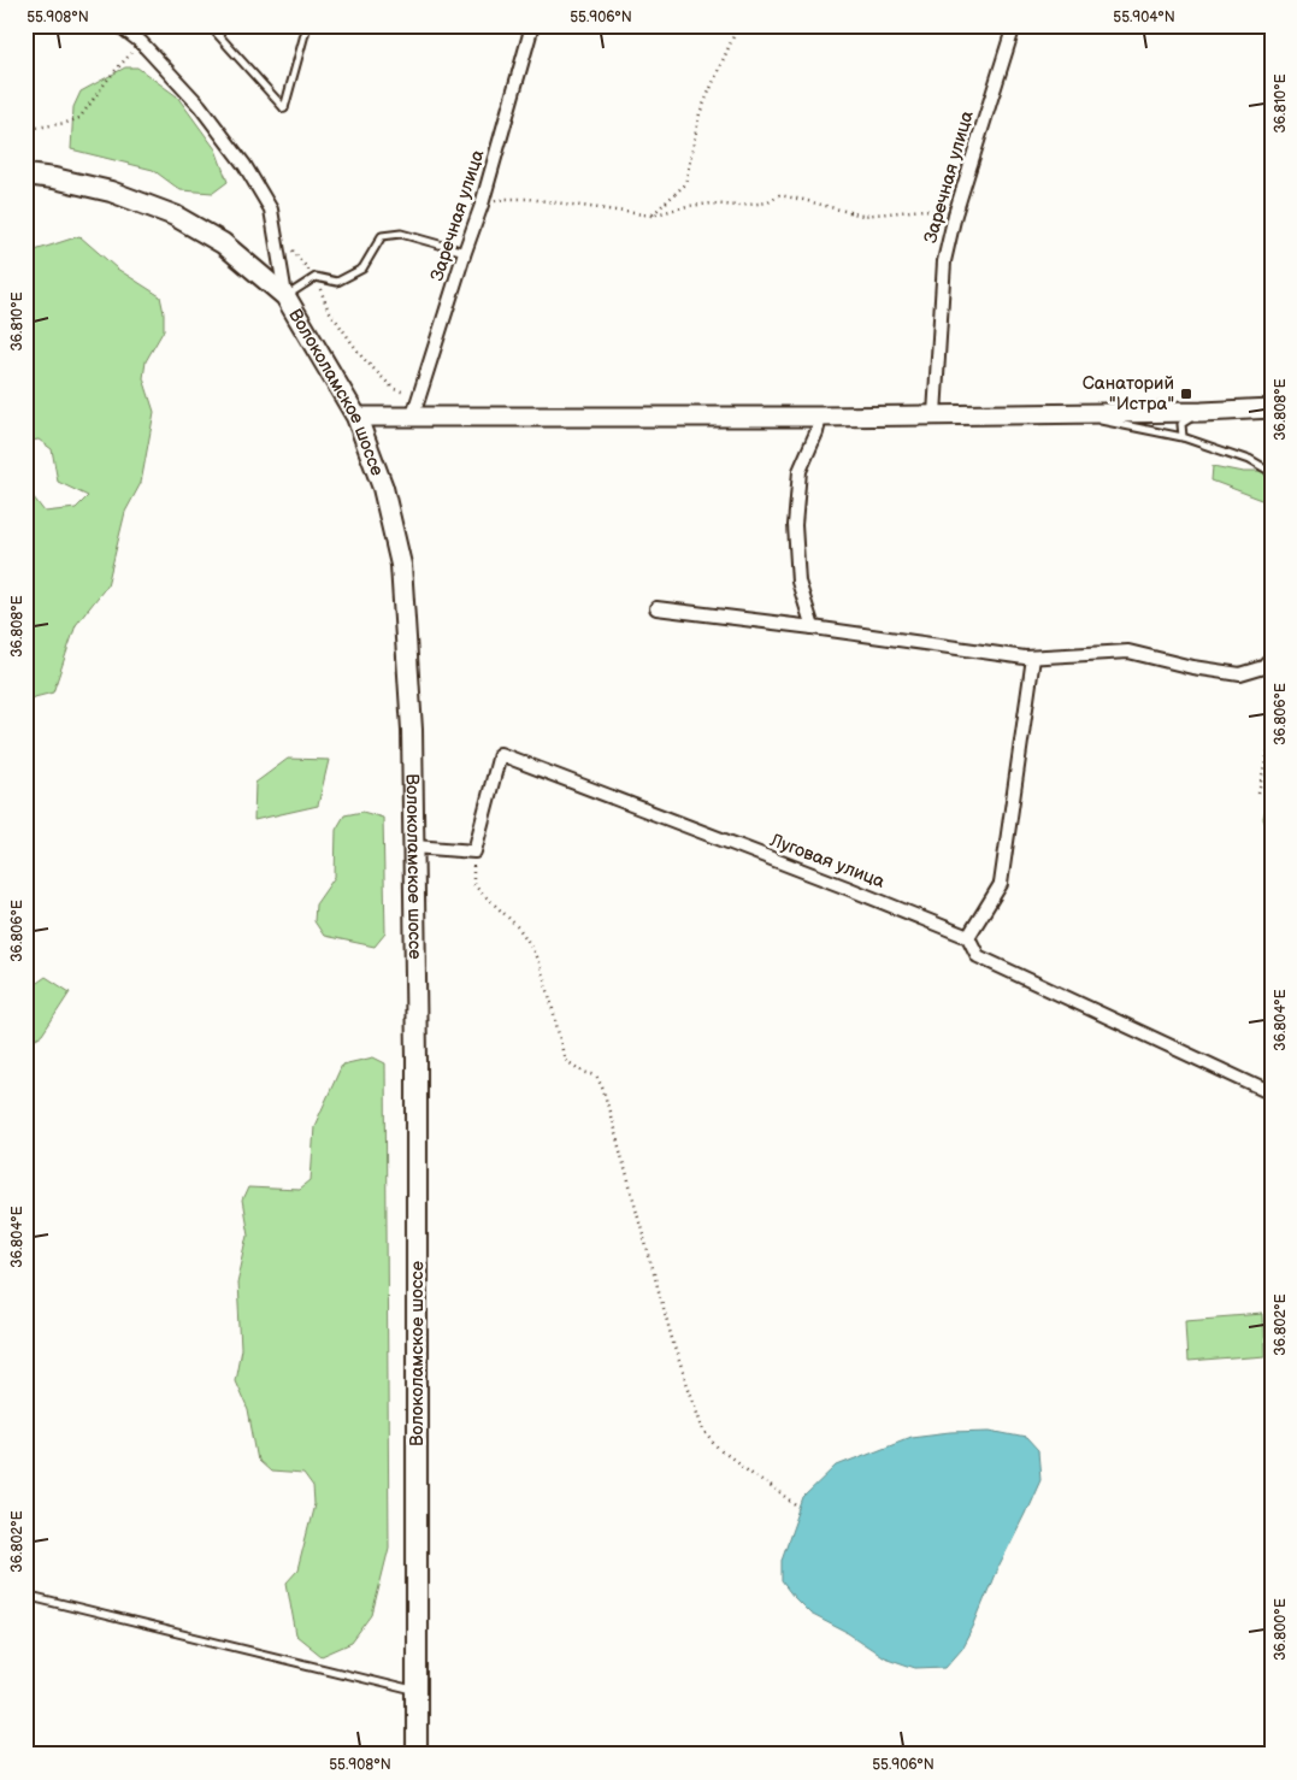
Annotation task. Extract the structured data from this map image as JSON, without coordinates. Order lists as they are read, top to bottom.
{
  "streets": {
    "main road": ["Волоколамское шоссе"],
    "street": ["Заречная улица", "Луговая улица"]
  },
  "places": {
    "transit": ["Санаторий \"Истра\""]
  },
  "coordinates": [
    "55.908°N",
    "55.906°N",
    "55.904°N",
    "36.810°E",
    "36.808°E",
    "36.806°E",
    "36.804°E",
    "36.802°E",
    "36.800°E"
  ]
}
